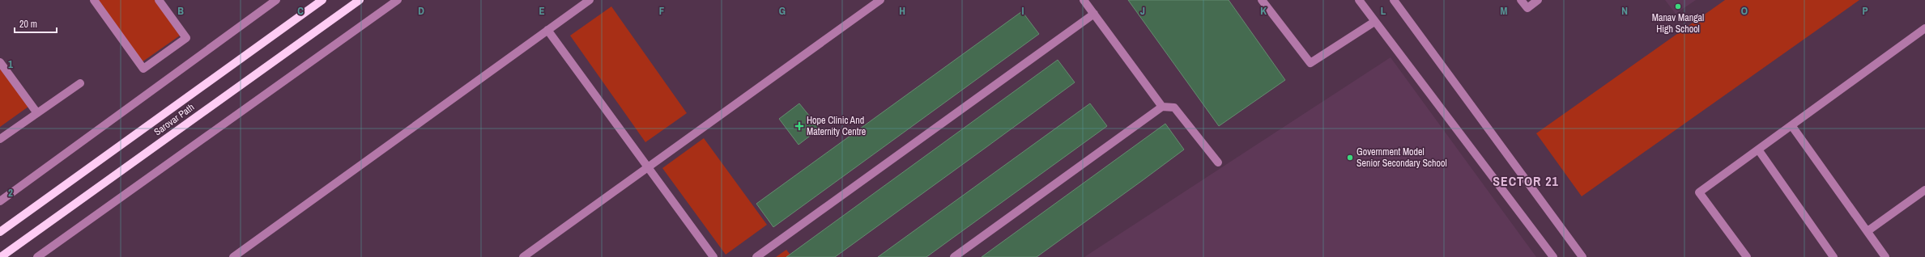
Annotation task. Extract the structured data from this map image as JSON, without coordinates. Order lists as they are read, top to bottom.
{
  "streets": {
    "main road": ["Sarovar Path"]
  },
  "districts": ["SECTOR 21"],
  "places": {
    "other": ["Manav Mangal High School", "Government Model Senior Secondary School"],
    "health": ["Hope Clinic And Maternity Centre"]
  },
  "scale_bar": "20 m",
  "grid": {
    "columns": [
      "B",
      "C",
      "D",
      "E",
      "F",
      "G",
      "H",
      "I",
      "J",
      "K",
      "L",
      "M",
      "N",
      "O",
      "P"
    ],
    "rows": ["1", "2"]
  }
}
